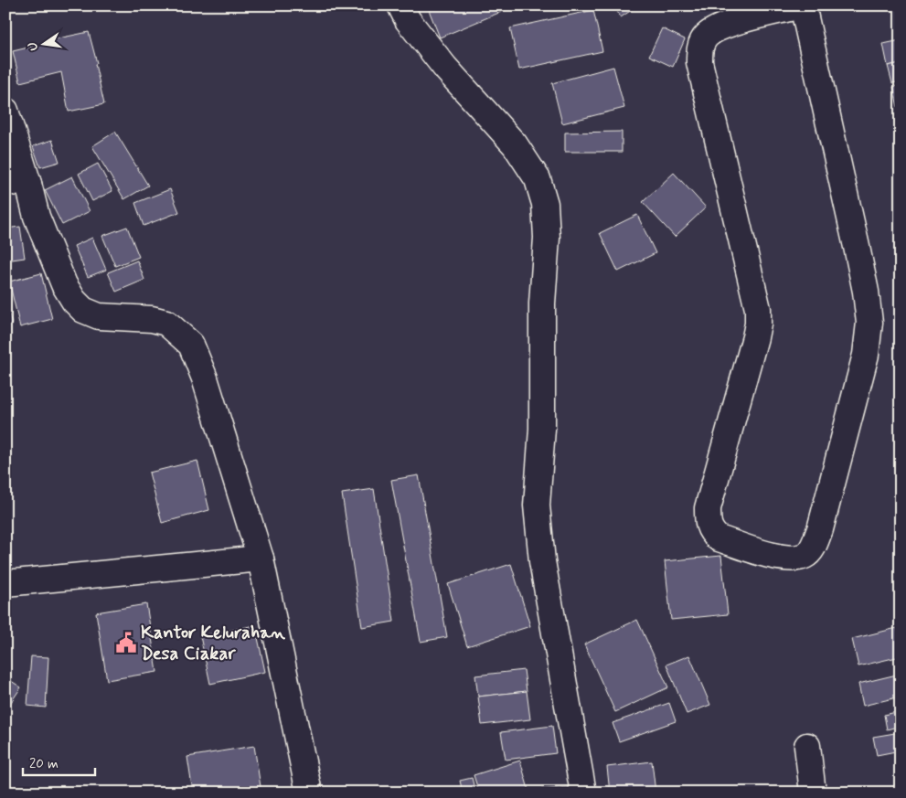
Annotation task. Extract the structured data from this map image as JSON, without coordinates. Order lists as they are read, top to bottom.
{
  "places": {
    "public building": ["Kantor Kelurahan Desa Ciakar"]
  },
  "scale_bar": "20 m",
  "north": "left"
}
